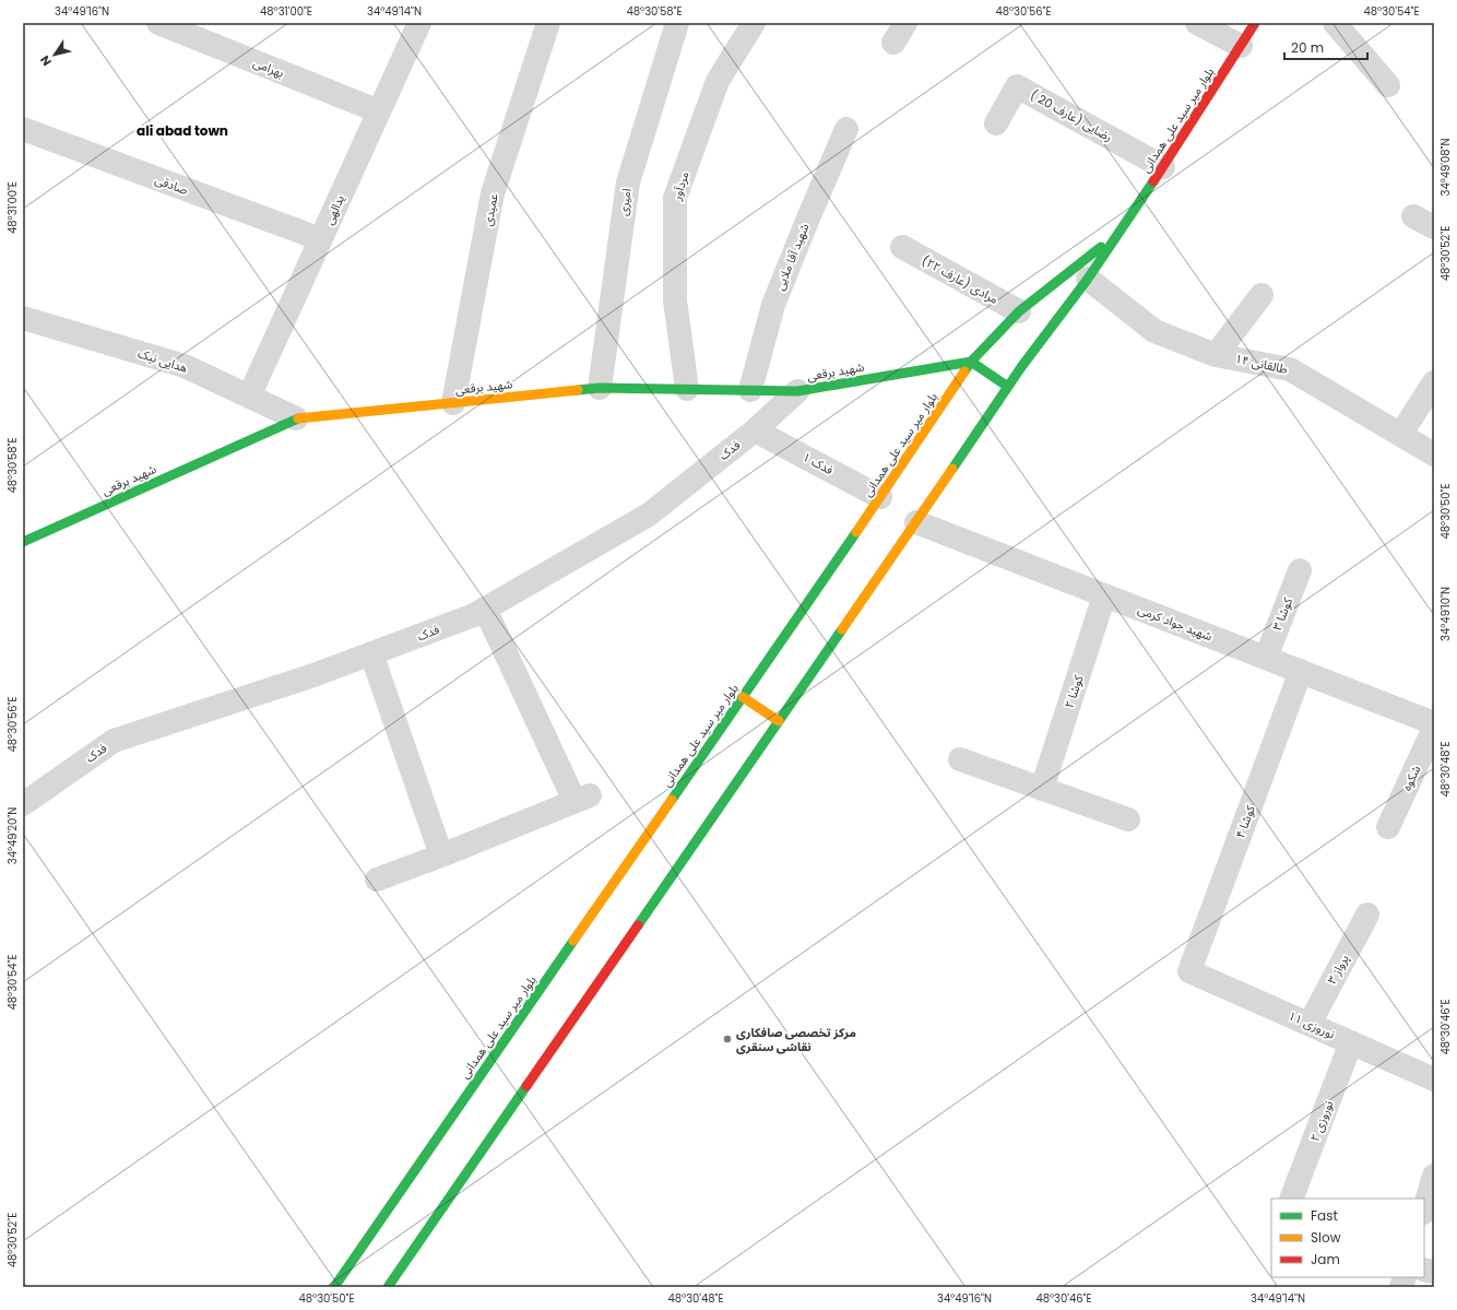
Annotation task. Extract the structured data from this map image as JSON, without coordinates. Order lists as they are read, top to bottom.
{
  "streets": {
    "main road": ["بلوار میر سید علی همدانی", "شهید برقعی"],
    "street": [
      "بهرامی",
      "رضایی (عارف 20 )",
      "صادقی",
      "مردآور",
      "امیری",
      "یدالهی",
      "عمیدی",
      "شهید آقا ملایی",
      "مرادی (عارف ۲۲)",
      "هدایی نیک",
      "طالقانی ۱۴",
      "فدک",
      "فدک ۱",
      "کوشا ۳",
      "شهید جواد کرمی",
      "کوشا ۲",
      "شکوه",
      "کوشا ۴",
      "پرواز ۳",
      "نوروزی ۱۱",
      "نوروزی ۲"
    ]
  },
  "crossings": [
    ["بهرامی", "یدالهی"],
    ["رضایی (عارف 20 )", "بلوار میر سید علی همدانی"],
    ["بلوار میر سید علی همدانی", "مرادی (عارف ۲۲)"],
    ["بلوار میر سید علی همدانی", "طالقانی ۱۴"],
    ["بلوار میر سید علی همدانی", "شهید برقعی"],
    ["بلوار میر سید علی همدانی", "فدک ۱"],
    ["بلوار میر سید علی همدانی", "شهید جواد کرمی"],
    ["صادقی", "یدالهی"],
    ["مردآور", "شهید برقعی"],
    ["امیری", "شهید برقعی"],
    ["یدالهی", "هدایی نیک"],
    ["عمیدی", "شهید برقعی"],
    ["شهید آقا ملایی", "شهید برقعی"],
    ["هدایی نیک", "شهید برقعی"],
    ["شهید برقعی", "فدک"],
    ["فدک", "فدک ۱"],
    ["کوشا ۳", "شهید جواد کرمی"],
    ["شهید جواد کرمی", "کوشا ۲"],
    ["شهید جواد کرمی", "کوشا ۴"],
    ["کوشا ۴", "نوروزی ۱۱"],
    ["پرواز ۳", "نوروزی ۱۱"],
    ["نوروزی ۱۱", "نوروزی ۲"]
  ],
  "districts": ["ali abad town"],
  "places": ["مرکز تخصصی صافکاری نقاشی سنقری"],
  "legend": ["Fast", "Slow", "Jam"],
  "scale_bar": "20 m",
  "north": "bottom left",
  "coordinates": [
    "34°49'16\"N",
    "48°31'00\"E",
    "34°49'14\"N",
    "48°30'58\"E",
    "48°30'56\"E",
    "48°30'54\"E",
    "34°49'08\"N",
    "48°30'52\"E",
    "48°30'50\"E",
    "34°49'10\"N",
    "48°30'48\"E",
    "34°49'20\"N",
    "48°30'46\"E"
  ]
}
